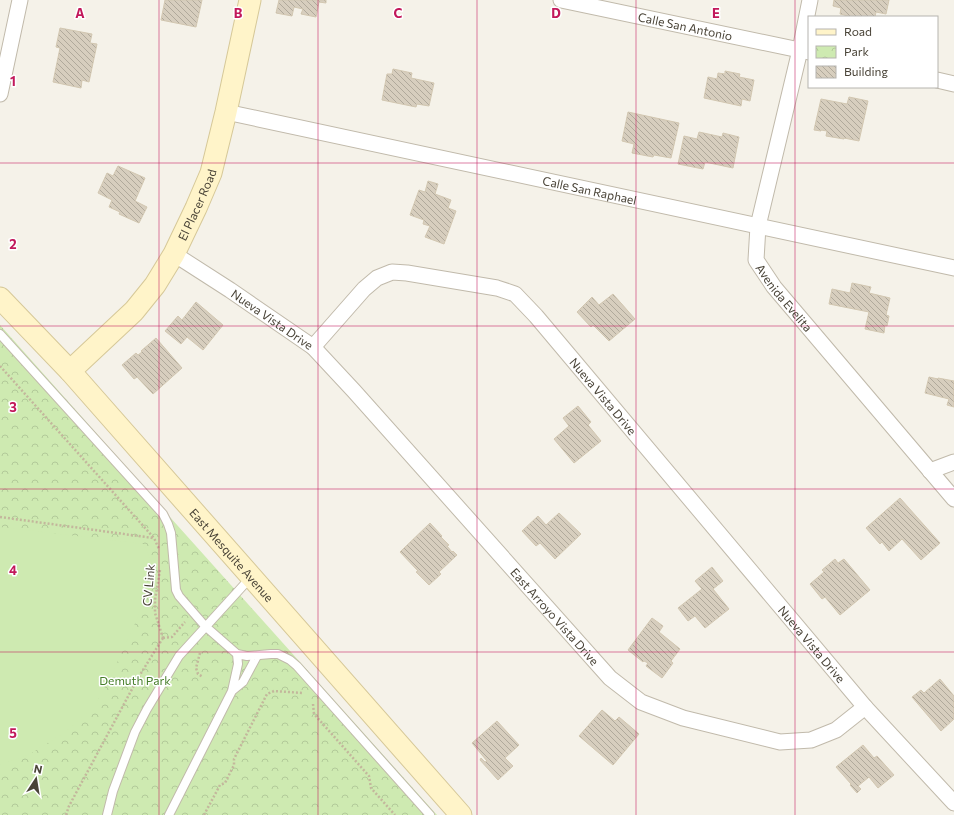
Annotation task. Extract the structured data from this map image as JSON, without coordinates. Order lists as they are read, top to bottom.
{
  "streets": {
    "street": [
      "Calle San Antonio",
      "Calle San Raphael",
      "El Placer Road",
      "Avenida Evelita",
      "Nueva Vista Drive",
      "East Mesquite Avenue",
      "East Arroyo Vista Drive"
    ],
    "path": ["CV Link"]
  },
  "crossings": [
    ["Calle San Antonio", "Avenida Evelita"],
    ["Calle San Raphael", "El Placer Road"],
    ["Calle San Raphael", "Avenida Evelita"],
    ["El Placer Road", "Nueva Vista Drive"],
    ["El Placer Road", "East Mesquite Avenue"],
    ["Nueva Vista Drive", "East Arroyo Vista Drive"]
  ],
  "parks": ["Demuth Park"],
  "legend": ["Road", "Park", "Building"],
  "north": "top",
  "grid": {
    "columns": [
      "A",
      "B",
      "C",
      "D",
      "E"
    ],
    "rows": [
      "1",
      "2",
      "3",
      "4",
      "5"
    ]
  }
}
